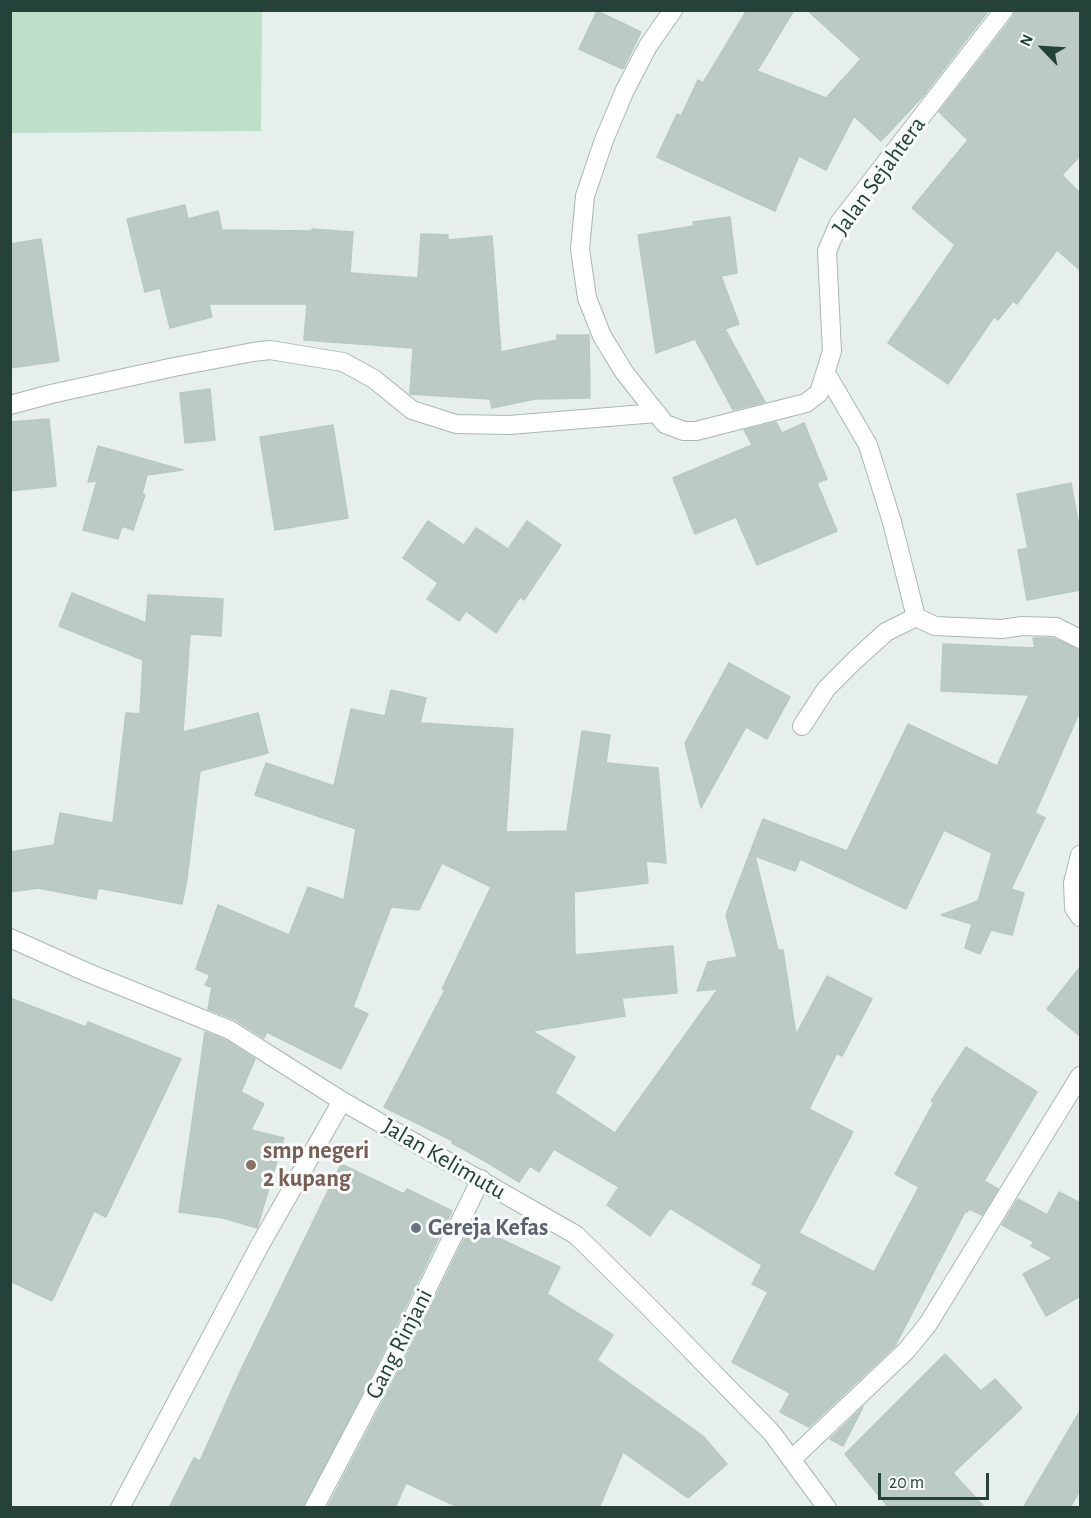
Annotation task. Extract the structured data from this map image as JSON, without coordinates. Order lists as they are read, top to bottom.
{
  "streets": {
    "street": ["Jalan Sejahtera", "Jalan Kelimutu", "Gang Rinjani"]
  },
  "crossings": [
    ["Jalan Kelimutu", "Gang Rinjani"]
  ],
  "places": ["smp negeri 2 kupang", "Gereja Kefas"],
  "scale_bar": "20 m",
  "north": "top left"
}
